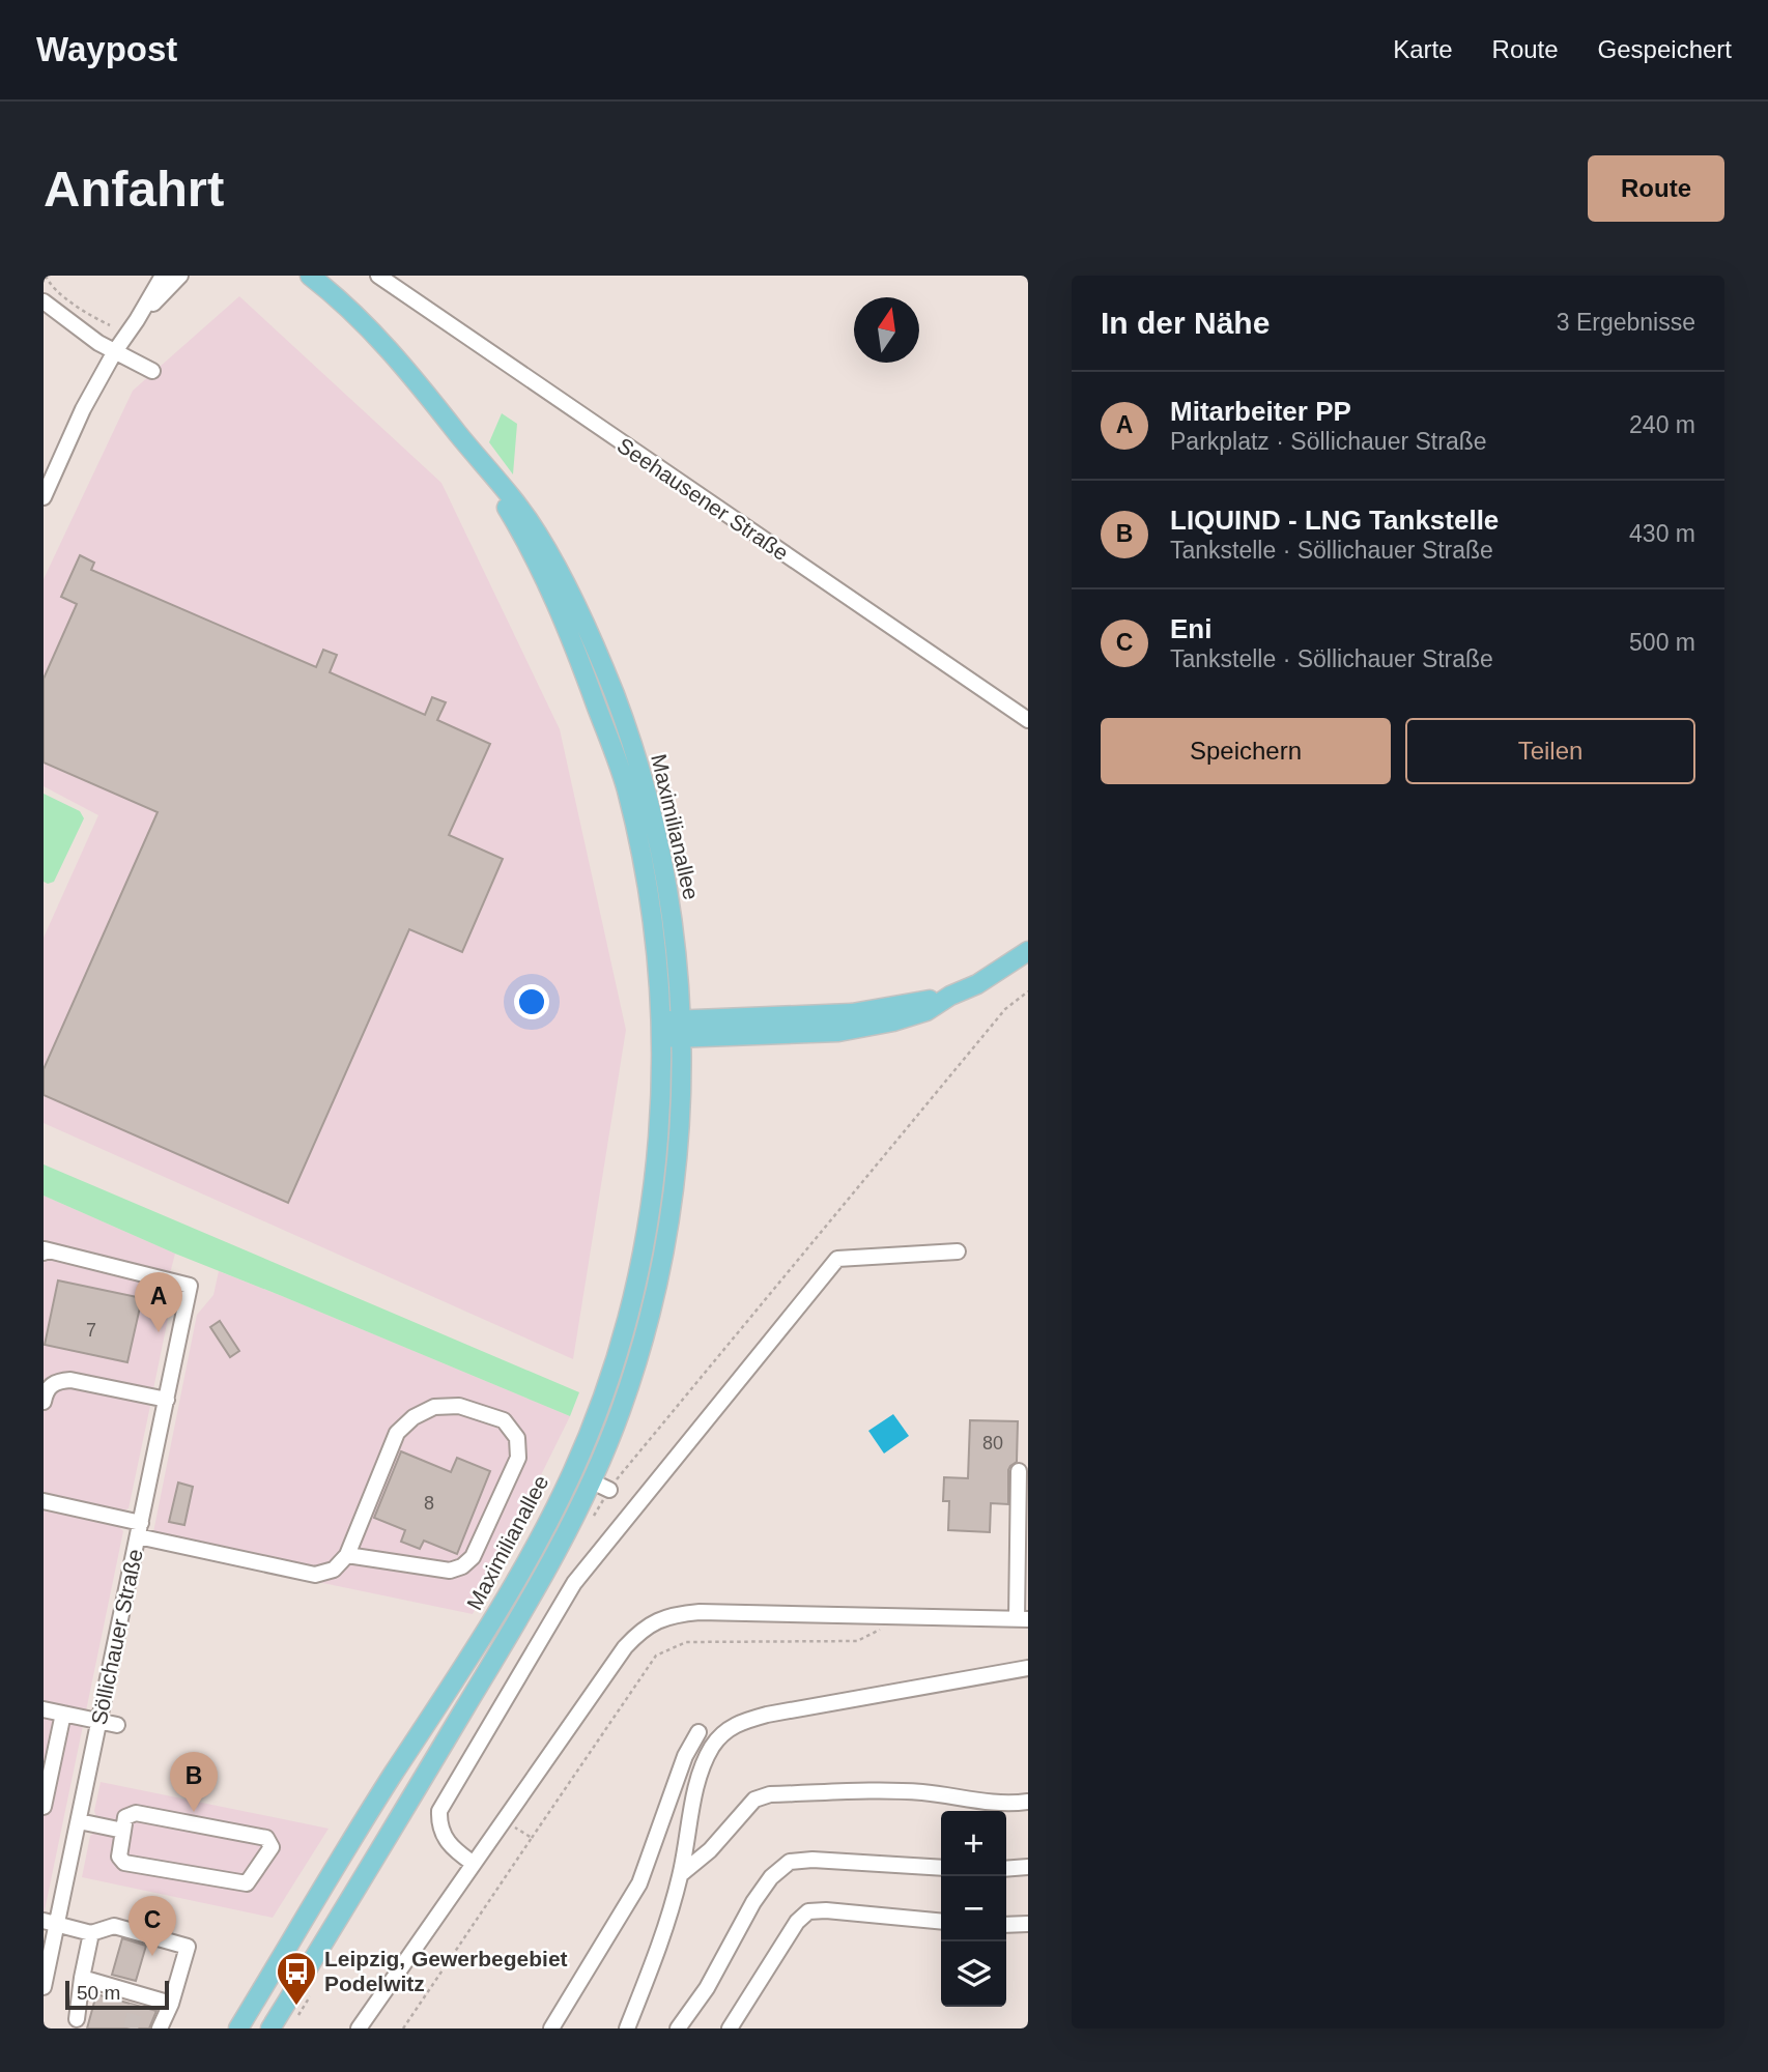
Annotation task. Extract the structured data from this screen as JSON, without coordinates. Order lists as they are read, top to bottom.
{
  "streets": {
    "main road": ["Maximilianallee"],
    "street": ["Seehausener Straße", "Söllichauer Straße"]
  },
  "places": {
    "bus stop": ["Leipzig, Gewerbegebiet Podelwitz"]
  },
  "house_numbers": ["7", "80", "8"],
  "scale_bar": "50 m",
  "north": "top",
  "page": {
    "header": "Waypost",
    "nav": ["Karte", "Route", "Gespeichert"],
    "buttons": [
      "Route",
      ["Speichern", "Teilen"]
    ],
    "title": "Anfahrt",
    "heading": ["In der Nähe", "3 Ergebnisse"],
    "list": [
      {
        "mark": "A",
        "name": "Mitarbeiter PP",
        "note": "Parkplatz · Söllichauer Straße",
        "value": "240 m"
      },
      {
        "mark": "B",
        "name": "LIQUIND - LNG Tankstelle",
        "note": "Tankstelle · Söllichauer Straße",
        "value": "430 m"
      },
      {
        "mark": "C",
        "name": "Eni",
        "note": "Tankstelle · Söllichauer Straße",
        "value": "500 m"
      }
    ],
    "pins": ["A", "B", "C"],
    "map_buttons": ["+", "−"],
    "scale": "50 m"
  }
}
